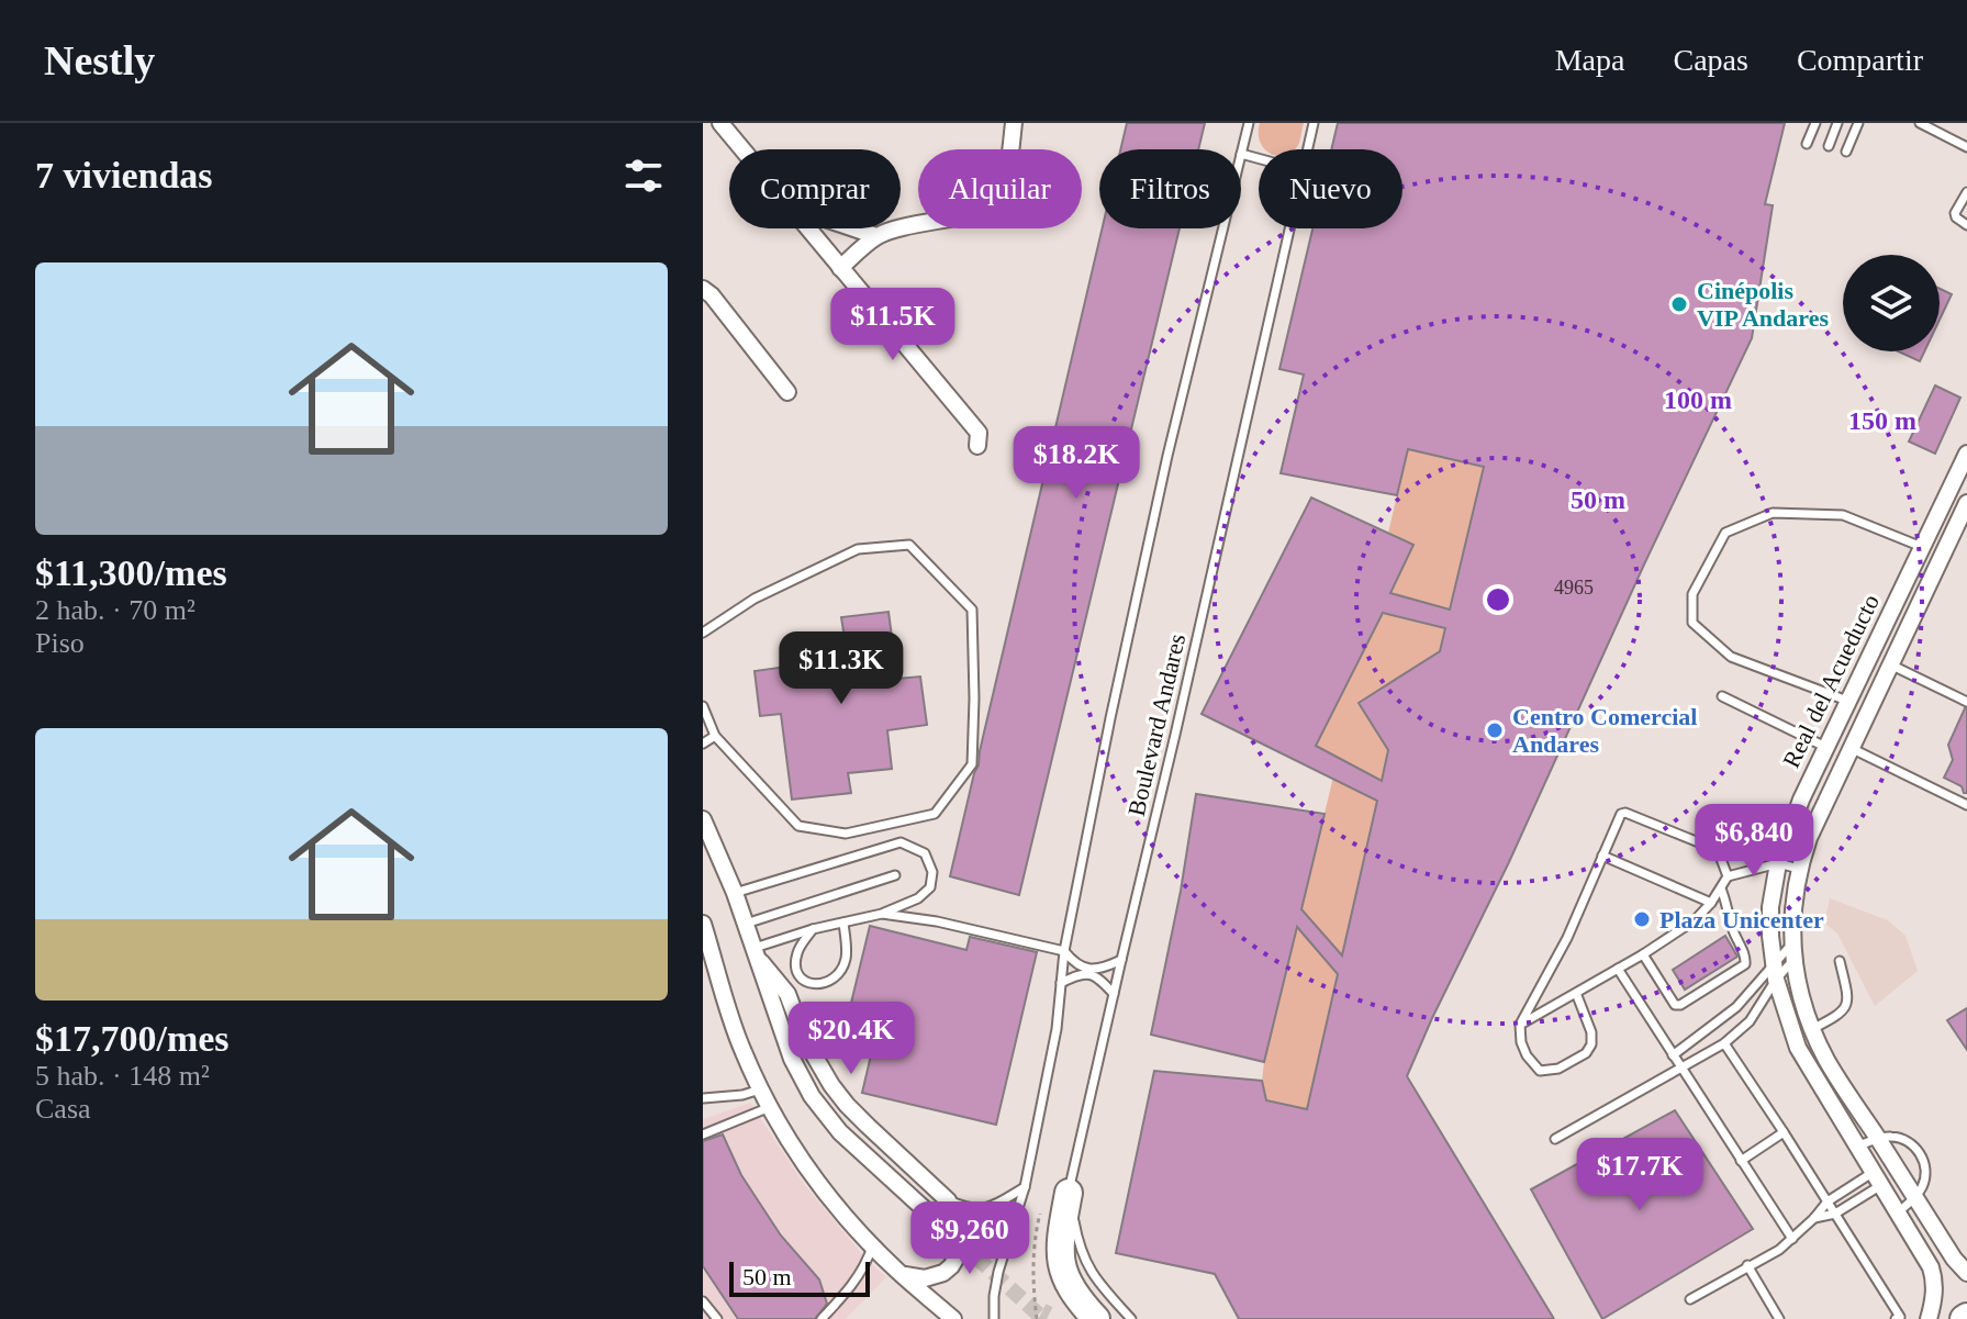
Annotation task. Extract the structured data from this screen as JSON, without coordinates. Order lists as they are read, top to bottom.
{
  "streets": {
    "street": ["Real del Acueducto"],
    "lane": ["Boulevard Andares"]
  },
  "places": ["Cinépolis VIP Andares", "Centro Comercial Andares", "Plaza Unicenter"],
  "house_numbers": ["4965"],
  "scale_bar": "50 m",
  "page": {
    "header": "Nestly",
    "nav": ["Mapa", "Capas", "Compartir"],
    "heading": "7 viviendas",
    "chip": [
      "Comprar",
      "Alquilar",
      "Filtros",
      "Nuevo"
    ],
    "list": [
      {
        "name": "$11,300/mes",
        "note": "2 hab. · 70 m² · Piso"
      },
      {
        "name": "$17,700/mes",
        "note": "5 hab. · 148 m² · Casa"
      }
    ],
    "price": [
      "$11.5K",
      "$18.2K",
      "$11.3K",
      "$6,840",
      "$20.4K",
      "$17.7K",
      "$9,260"
    ],
    "scale": "50 m"
  },
  "rings": ["100 m", "150 m", "50 m"]
}
